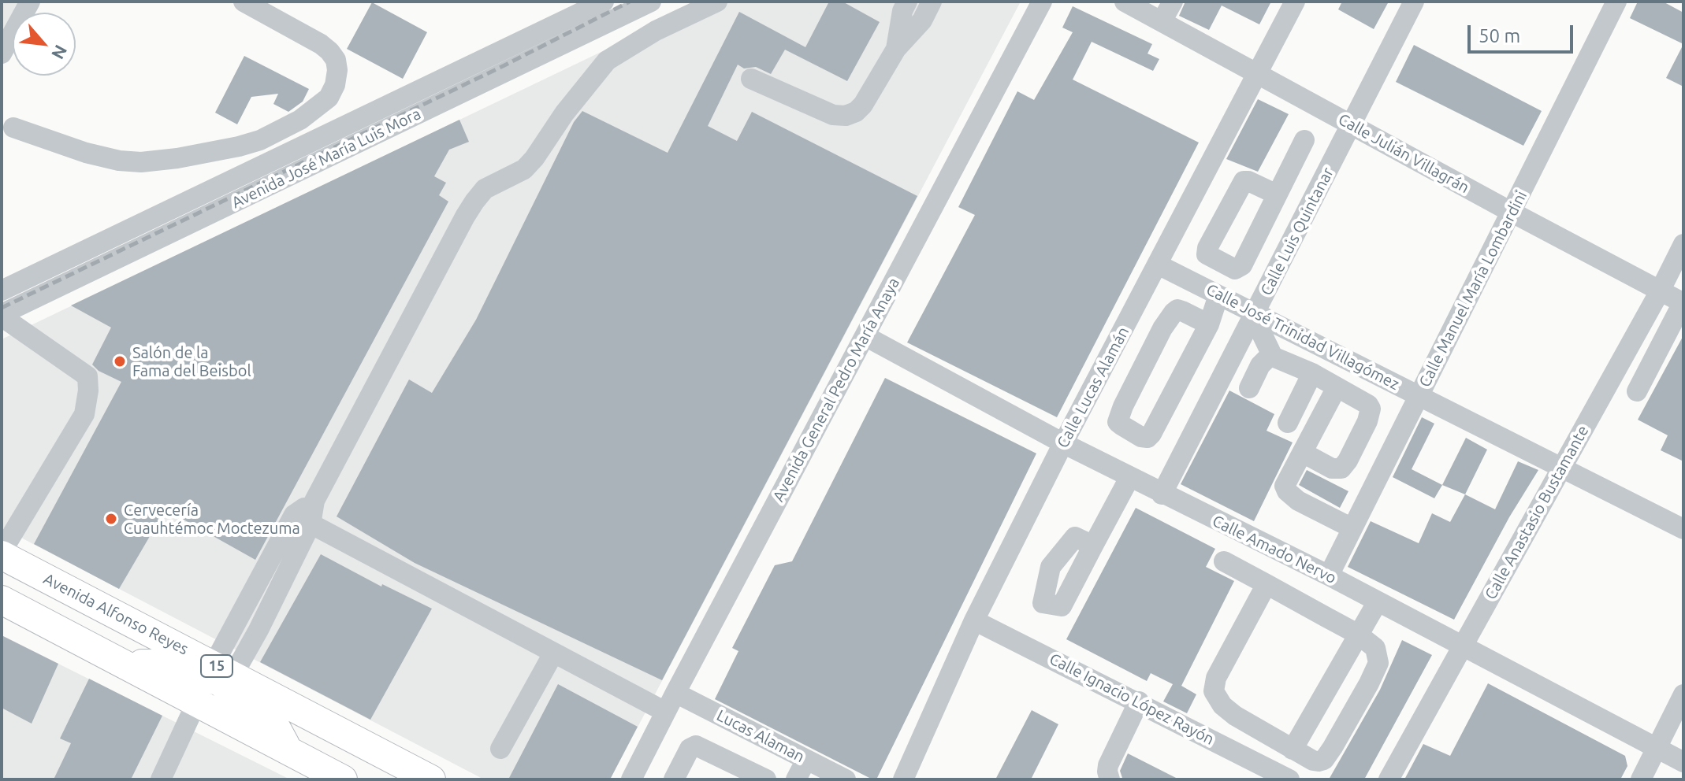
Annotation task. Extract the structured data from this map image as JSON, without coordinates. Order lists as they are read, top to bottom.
{
  "streets": {
    "highway": ["Avenida Alfonso Reyes", "15"],
    "street": [
      "Calle Julián Villagrán",
      "Avenida José María Luis Mora",
      "Calle Luis Quintanar",
      "Calle Manuel María Lombardini",
      "Calle José Trinidad Villagómez",
      "Calle Lucas Alamán",
      "Avenida General Pedro María Anaya",
      "Calle Anastasio Bustamante",
      "Calle Amado Nervo",
      "Calle Ignacio López Rayón",
      "Lucas Alaman"
    ]
  },
  "crossings": [
    ["Calle Julián Villagrán", "Calle Luis Quintanar"],
    ["Calle Julián Villagrán", "Calle Manuel María Lombardini"],
    ["Calle Julián Villagrán", "Calle Lucas Alamán"],
    ["Calle Julián Villagrán", "Calle Anastasio Bustamante"],
    ["Calle Luis Quintanar", "Calle José Trinidad Villagómez"],
    ["Calle Luis Quintanar", "Calle Amado Nervo"],
    ["Calle Manuel María Lombardini", "Calle José Trinidad Villagómez"],
    ["Calle Manuel María Lombardini", "Calle Amado Nervo"],
    ["Calle José Trinidad Villagómez", "Calle Lucas Alamán"],
    ["Calle José Trinidad Villagómez", "Calle Anastasio Bustamante"],
    ["Calle Lucas Alamán", "Calle Amado Nervo"],
    ["Calle Lucas Alamán", "Calle Ignacio López Rayón"],
    ["Avenida General Pedro María Anaya", "Calle Amado Nervo"],
    ["Avenida General Pedro María Anaya", "Lucas Alaman"],
    ["Calle Anastasio Bustamante", "Calle Amado Nervo"]
  ],
  "places": ["Salón de la Fama del Beisbol", "Cervecería Cuauhtémoc Moctezuma"],
  "scale_bar": "50 m",
  "north": "bottom right"
}
